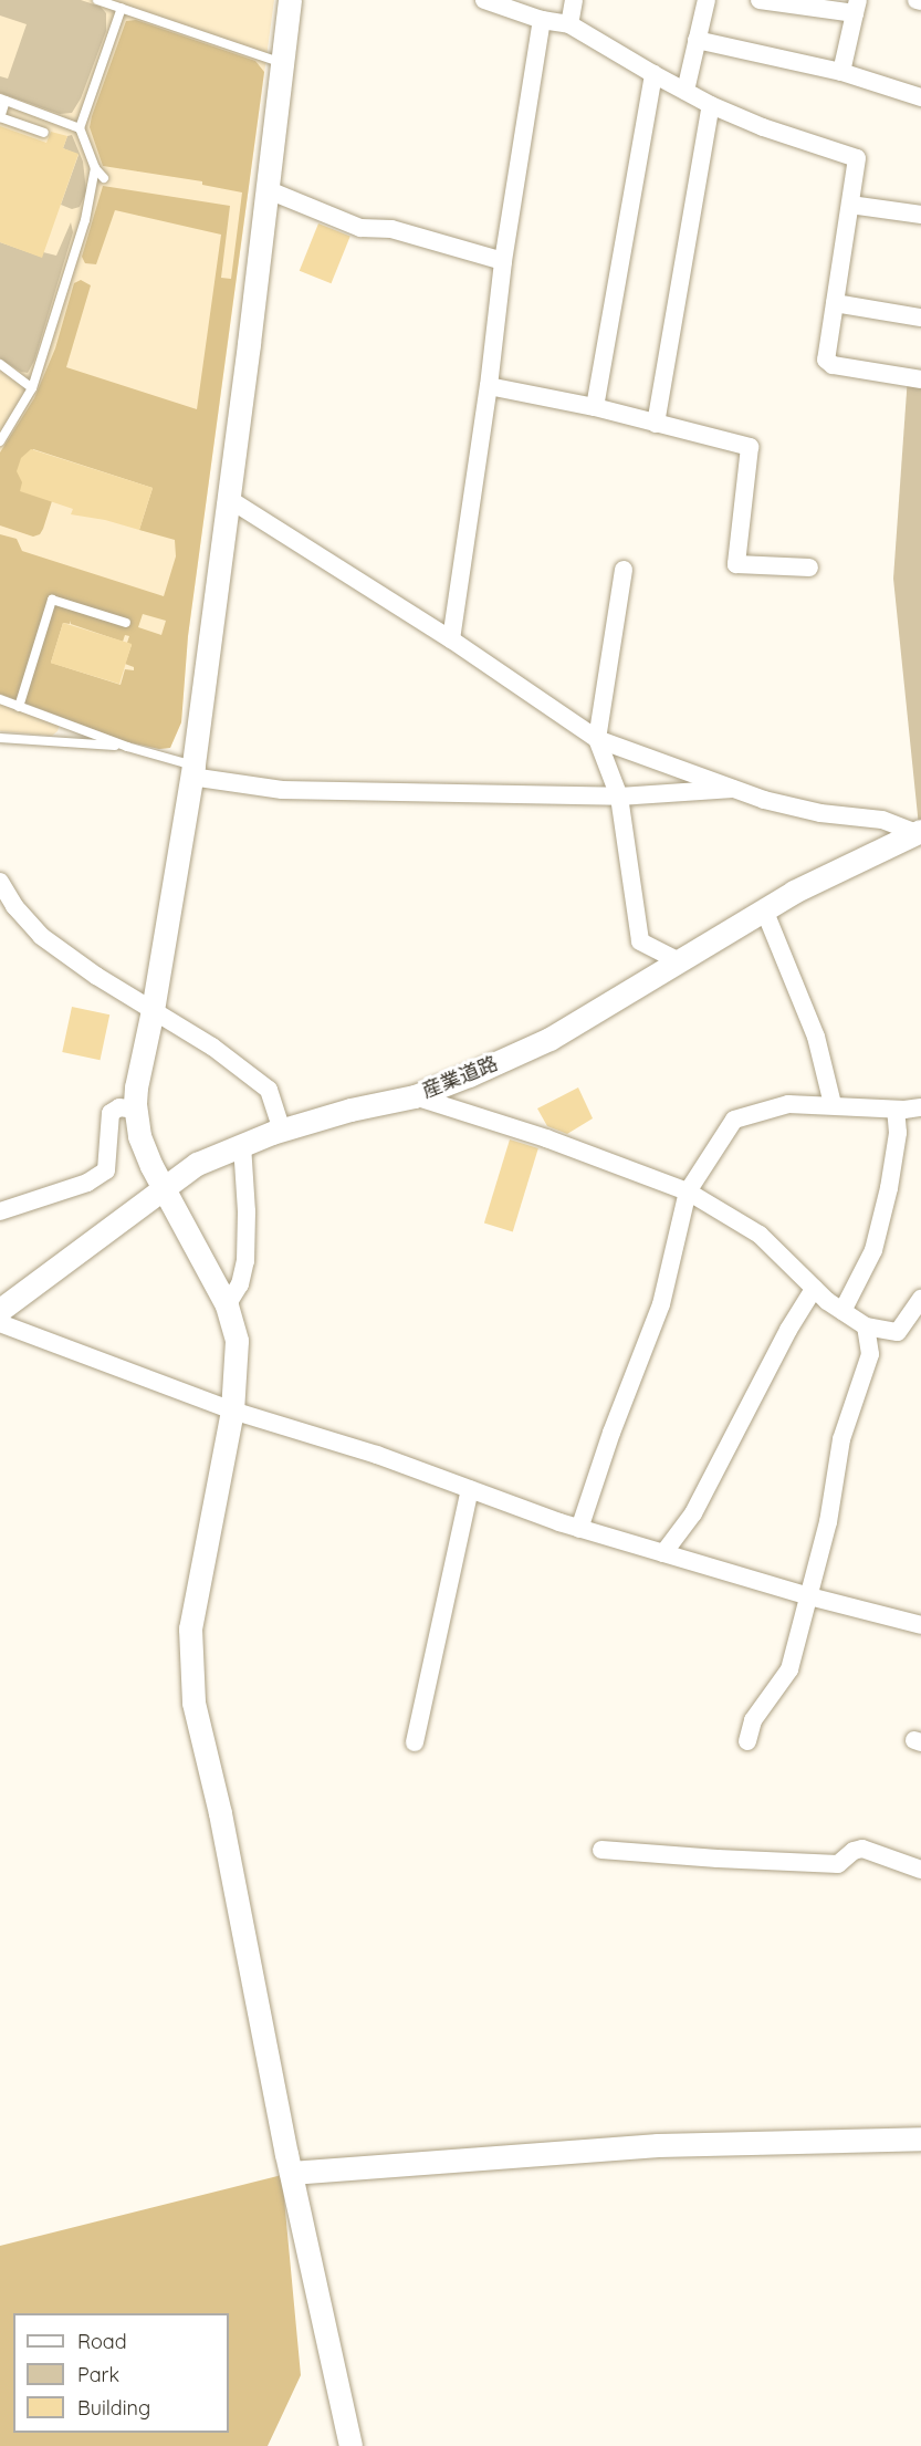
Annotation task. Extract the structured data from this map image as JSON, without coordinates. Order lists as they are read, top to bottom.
{
  "streets": {
    "street": ["産業道路"]
  },
  "legend": ["Road", "Park", "Building"]
}
